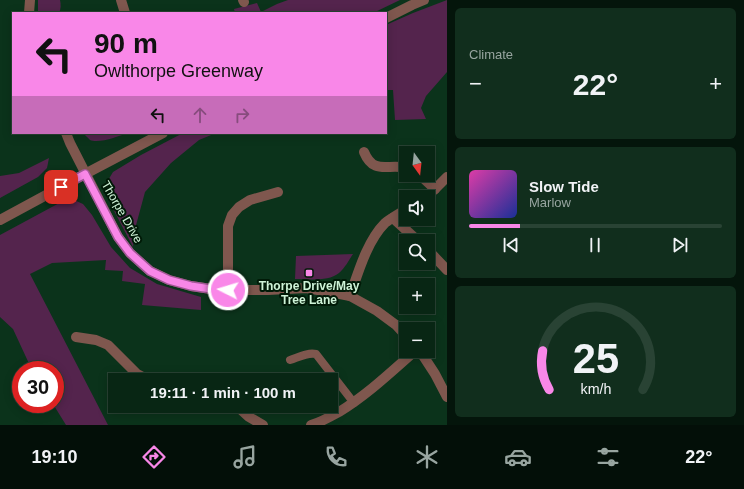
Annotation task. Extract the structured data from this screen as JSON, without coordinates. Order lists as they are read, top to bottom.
{
  "streets": {
    "street": ["Thorpe Drive"]
  },
  "places": {
    "transit": ["Thorpe Drive/May Tree Lane"]
  },
  "north": "bottom",
  "page": {
    "tile": "Climate",
    "turn": ["90 m", "Owlthorpe Greenway"],
    "heat": ["−", "22°", "+"],
    "map_buttons": ["+", "−"],
    "song": ["Slow Tide", "Marlow"],
    "limit": "30",
    "trip": "19:11 · 1 min · 100 m",
    "tabs": ["19:10", "22°"],
    "gauge": ["25", "km/h"]
  }
}
